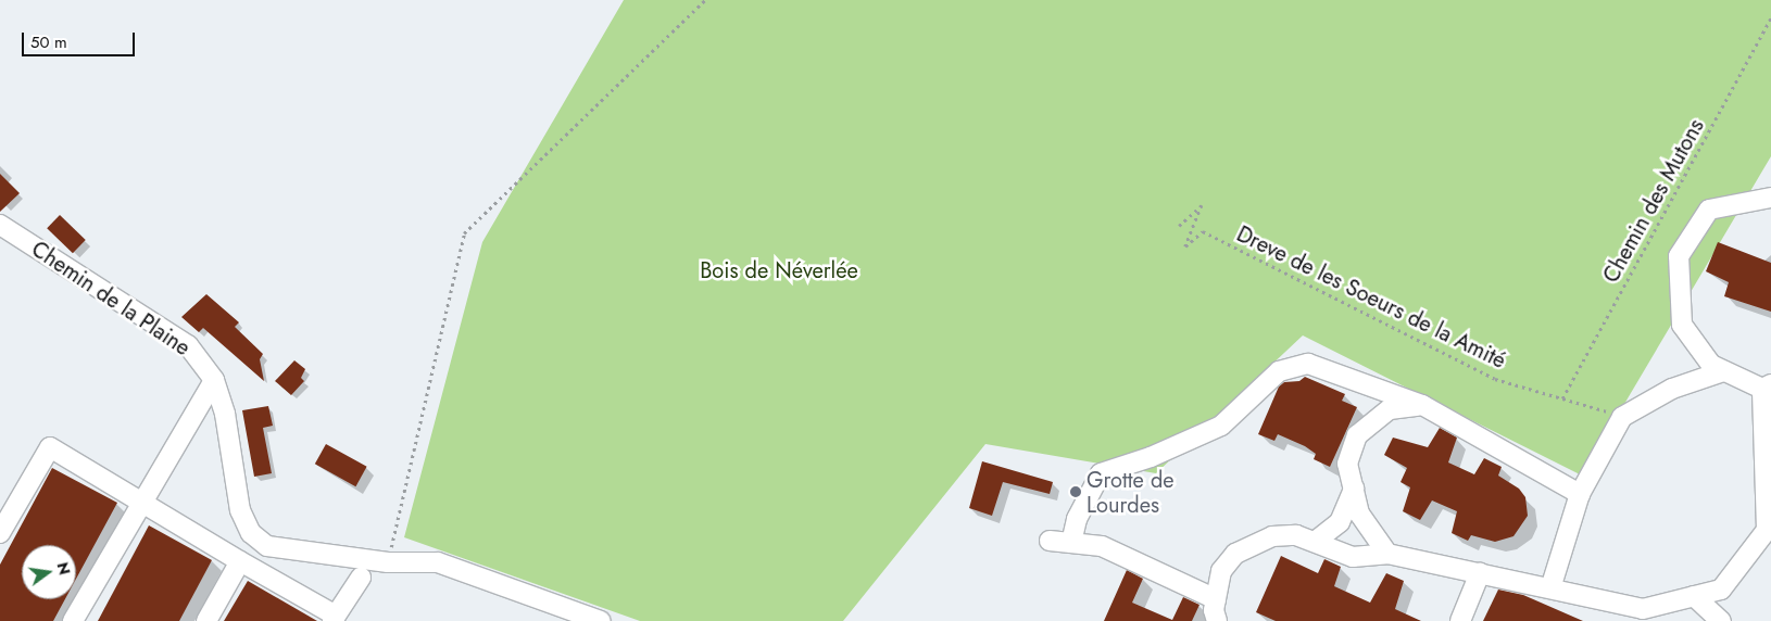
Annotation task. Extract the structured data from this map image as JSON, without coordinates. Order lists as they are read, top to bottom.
{
  "streets": {
    "street": ["Chemin de la Plaine"],
    "path": ["Chemin des Mutons", "Dreve de les Soeurs de la Amité"]
  },
  "crossings": [
    ["Chemin des Mutons", "Dreve de les Soeurs de la Amité"]
  ],
  "parks": ["Bois de Néverlée"],
  "places": ["Grotte de Lourdes"],
  "scale_bar": "50 m",
  "north": "right"
}
